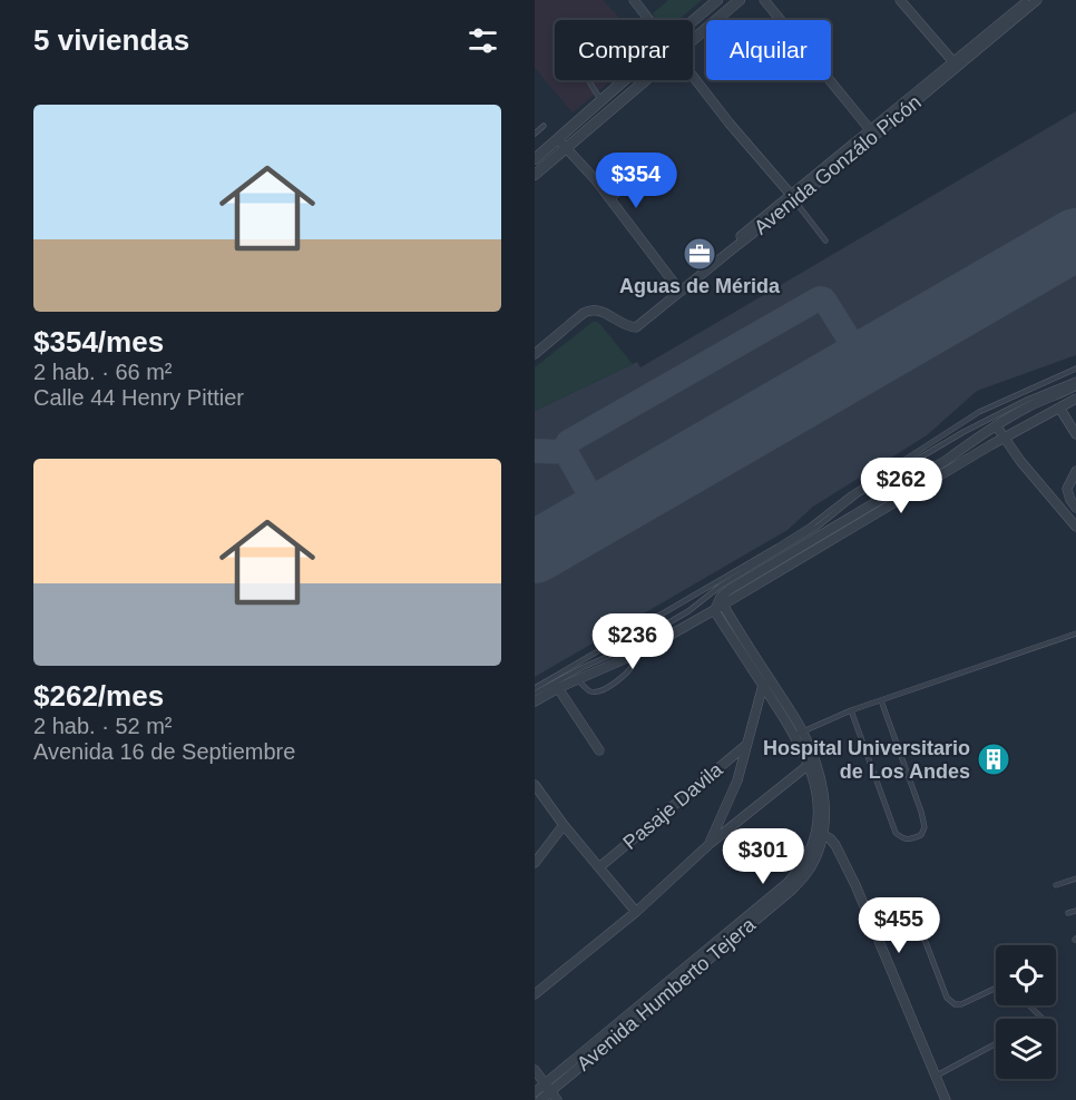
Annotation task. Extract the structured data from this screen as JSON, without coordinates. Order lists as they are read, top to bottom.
{
  "streets": {
    "street": ["Avenida Gonzálo Picón", "Pasaje Davila", "Avenida Humberto Tejera"]
  },
  "places": {
    "office": ["Aguas de Mérida"],
    "building": ["Hospital Universitario de Los Andes"]
  },
  "page": {
    "heading": "5 viviendas",
    "chip": ["Comprar", "Alquilar"],
    "list": [
      {
        "name": "$354/mes",
        "note": "2 hab. · 66 m² · Calle 44 Henry Pittier"
      },
      {
        "name": "$262/mes",
        "note": "2 hab. · 52 m² · Avenida 16 de Septiembre"
      }
    ],
    "price": [
      "$354",
      "$262",
      "$236",
      "$301",
      "$455"
    ]
  }
}
